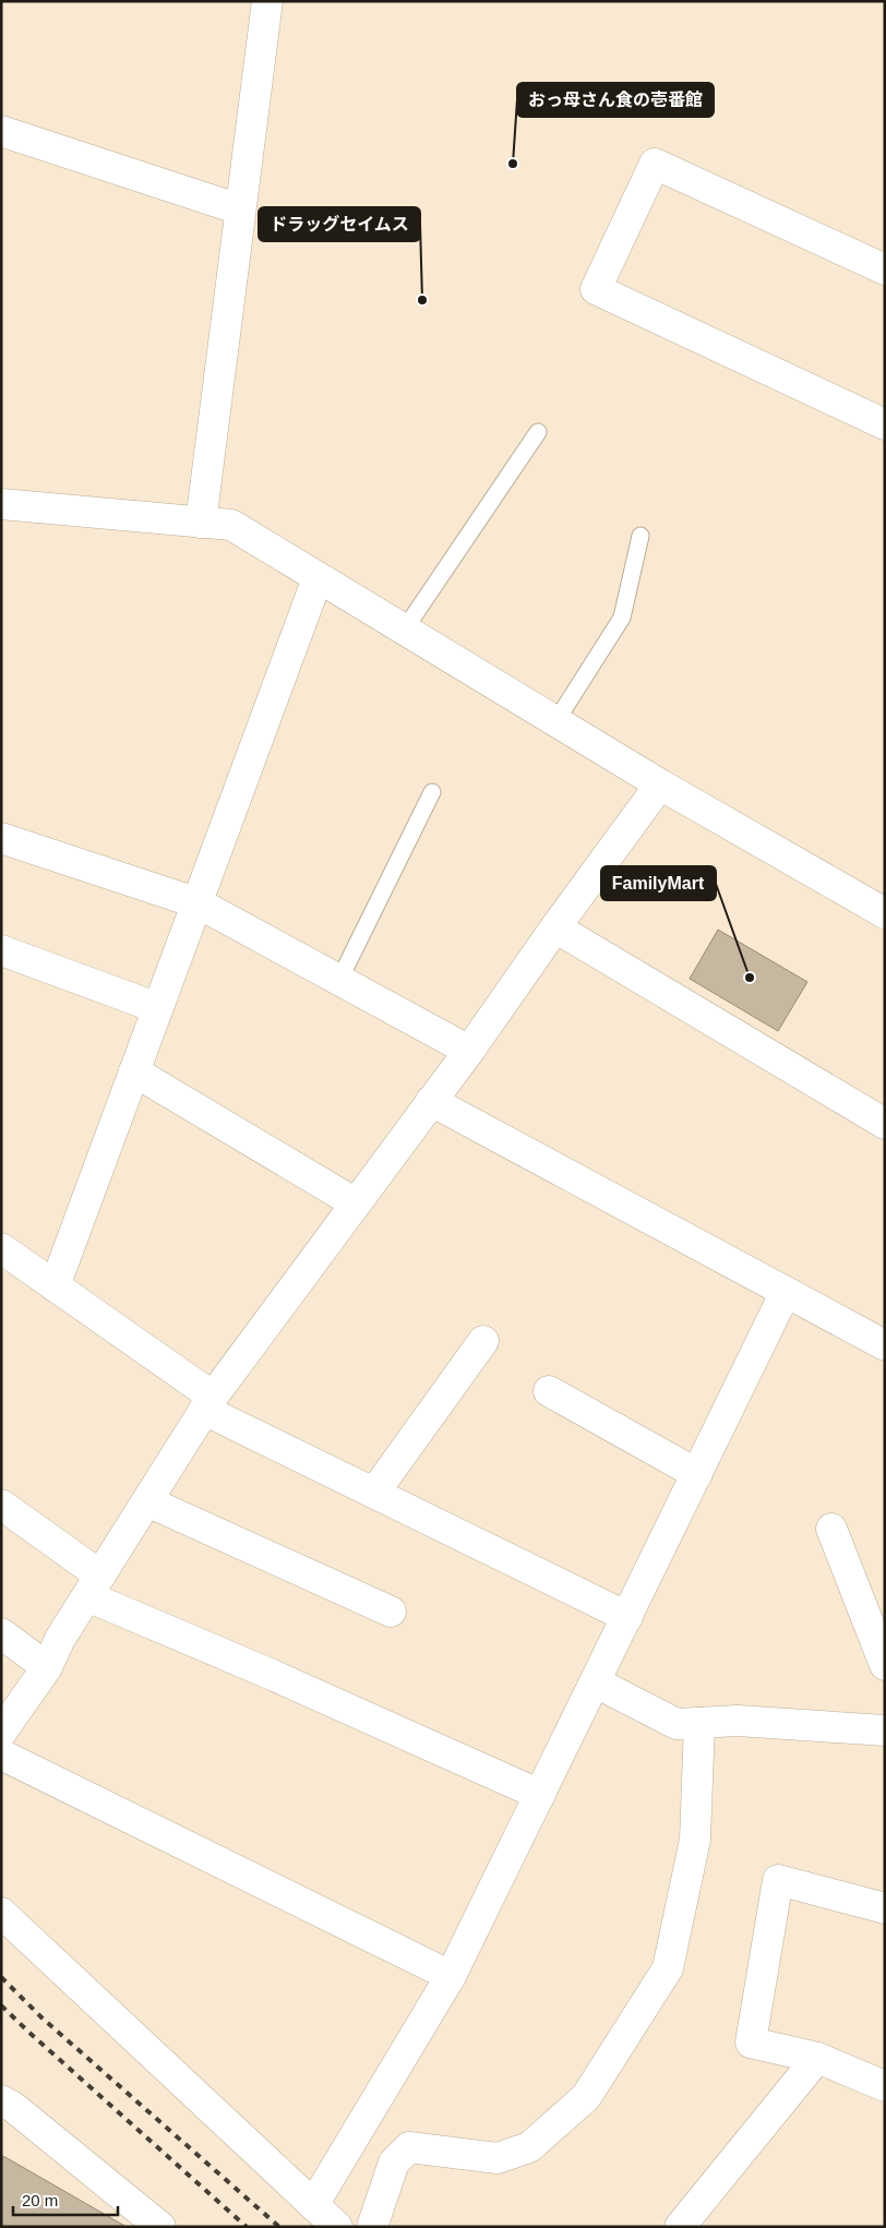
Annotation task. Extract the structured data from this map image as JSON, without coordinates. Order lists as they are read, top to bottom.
{
  "places": ["おっ母さん食の壱番館", "ドラッグセイムス", "FamilyMart"],
  "scale_bar": "20 m"
}
